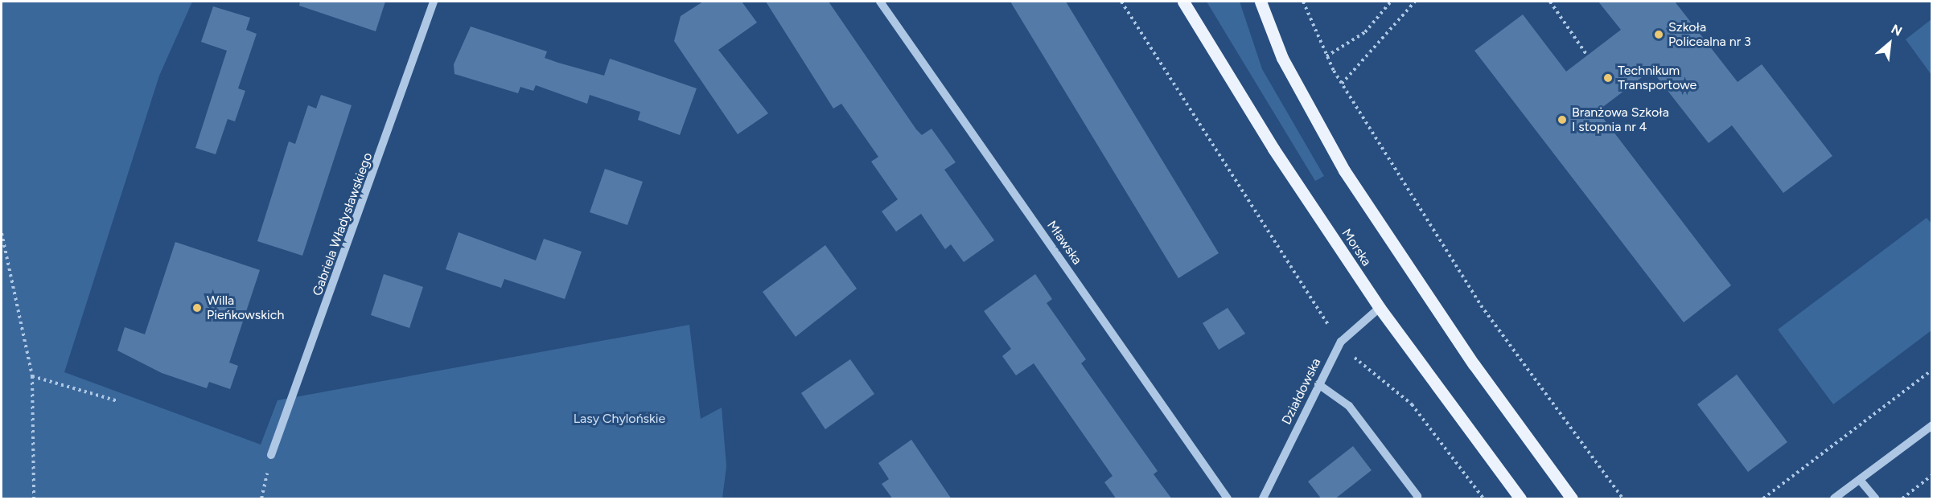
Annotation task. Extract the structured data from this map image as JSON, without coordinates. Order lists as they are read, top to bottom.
{
  "streets": {
    "main road": ["Morska"],
    "street": ["Gabriela Władysławskiego", "Mławska", "Działdowska"]
  },
  "crossings": [
    ["Morska", "Działdowska"]
  ],
  "parks": ["Lasy Chylońskie"],
  "places": [
    "Szkoła Policealna nr 3",
    "Technikum Transportowe",
    "Branżowa Szkoła I stopnia nr 4",
    "Willa Pieńkowskich"
  ],
  "north": "top right"
}
